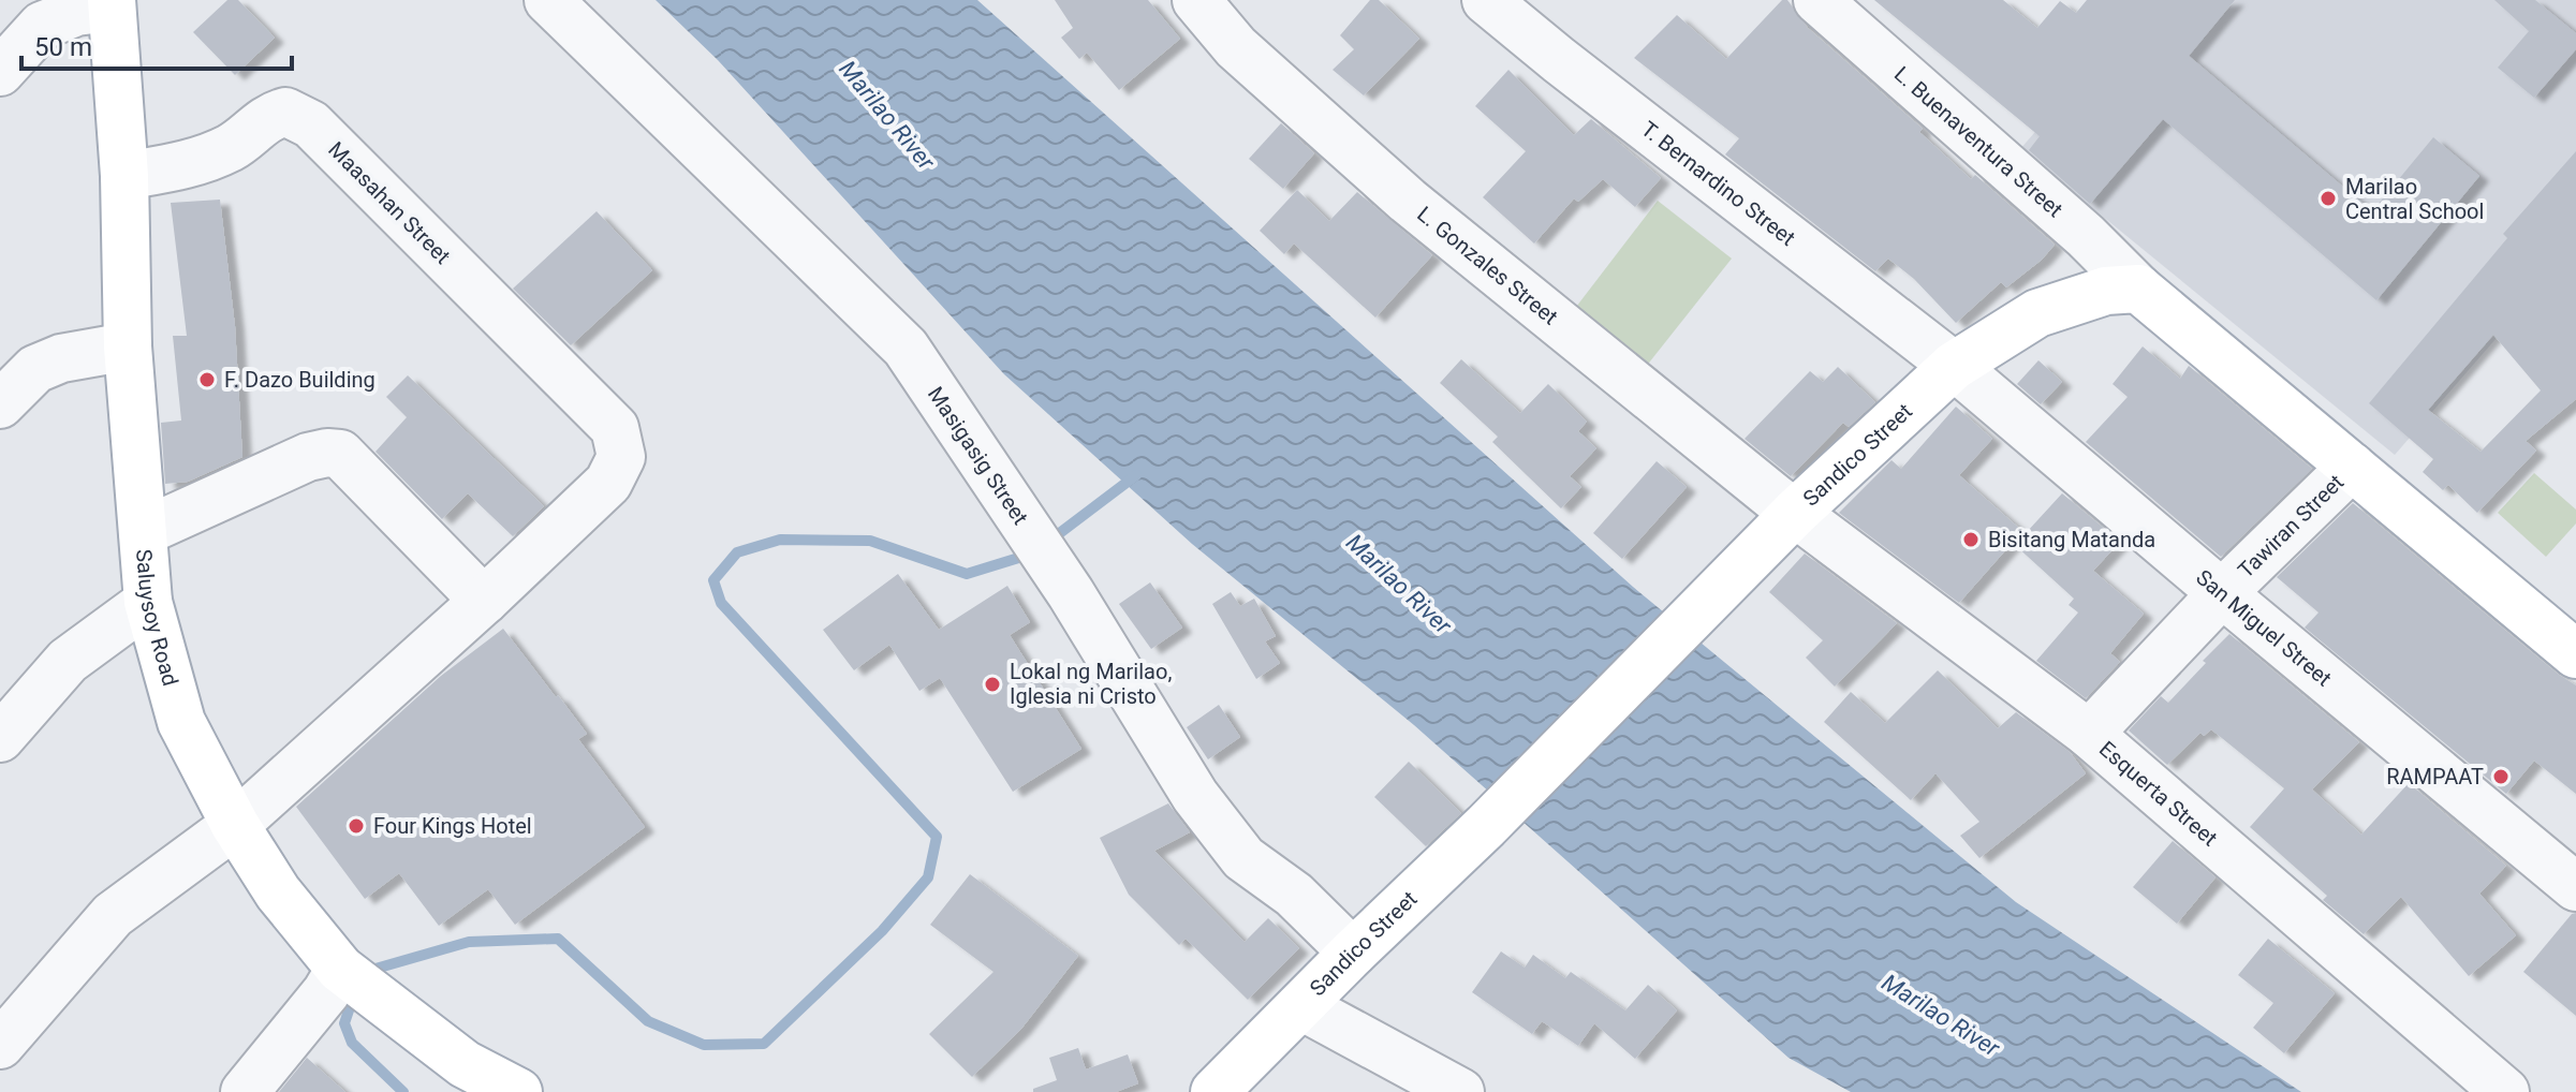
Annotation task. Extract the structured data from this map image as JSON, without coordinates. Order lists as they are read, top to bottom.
{
  "streets": {
    "main road": ["Sandico Street", "Saluysoy Road"],
    "street": [
      "L. Buenaventura Street",
      "T. Bernardino Street",
      "Maasahan Street",
      "L. Gonzales Street",
      "Masigasig Street",
      "Tawiran Street",
      "San Miguel Street",
      "Esquerta Street"
    ]
  },
  "crossings": [
    ["L. Buenaventura Street", "Sandico Street"],
    ["T. Bernardino Street", "Sandico Street"],
    ["T. Bernardino Street", "San Miguel Street"],
    ["Maasahan Street", "Saluysoy Road"],
    ["L. Gonzales Street", "Sandico Street"],
    ["L. Gonzales Street", "Esquerta Street"],
    ["Masigasig Street", "Sandico Street"],
    ["Sandico Street", "San Miguel Street"],
    ["Sandico Street", "Esquerta Street"],
    ["Tawiran Street", "San Miguel Street"],
    ["Tawiran Street", "Esquerta Street"]
  ],
  "water": ["Marilao River"],
  "places": [
    "Marilao Central School",
    "F. Dazo Building",
    "Bisitang Matanda",
    "Lokal ng Marilao, Iglesia ni Cristo",
    "RAMPAAT",
    "Four Kings Hotel"
  ],
  "scale_bar": "50 m"
}
